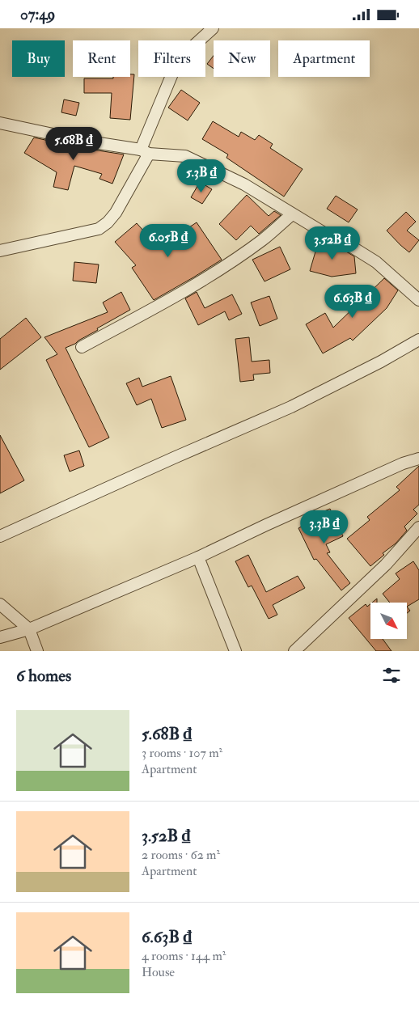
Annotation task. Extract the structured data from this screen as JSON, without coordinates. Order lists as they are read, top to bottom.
{
  "north": "bottom right",
  "page": {
    "status": "07:49",
    "chip": [
      "Buy",
      "Rent",
      "Filters",
      "New",
      "Apartment"
    ],
    "price": [
      "5.68B ₫",
      "5.3B ₫",
      "6.05B ₫",
      "3.52B ₫",
      "6.63B ₫",
      "3.3B ₫"
    ],
    "heading": "6 homes",
    "list": [
      {
        "name": "5.68B ₫",
        "note": "3 rooms · 107 m² · Apartment"
      },
      {
        "name": "3.52B ₫",
        "note": "2 rooms · 62 m² · Apartment"
      },
      {
        "name": "6.63B ₫",
        "note": "4 rooms · 144 m² · House"
      }
    ]
  }
}
